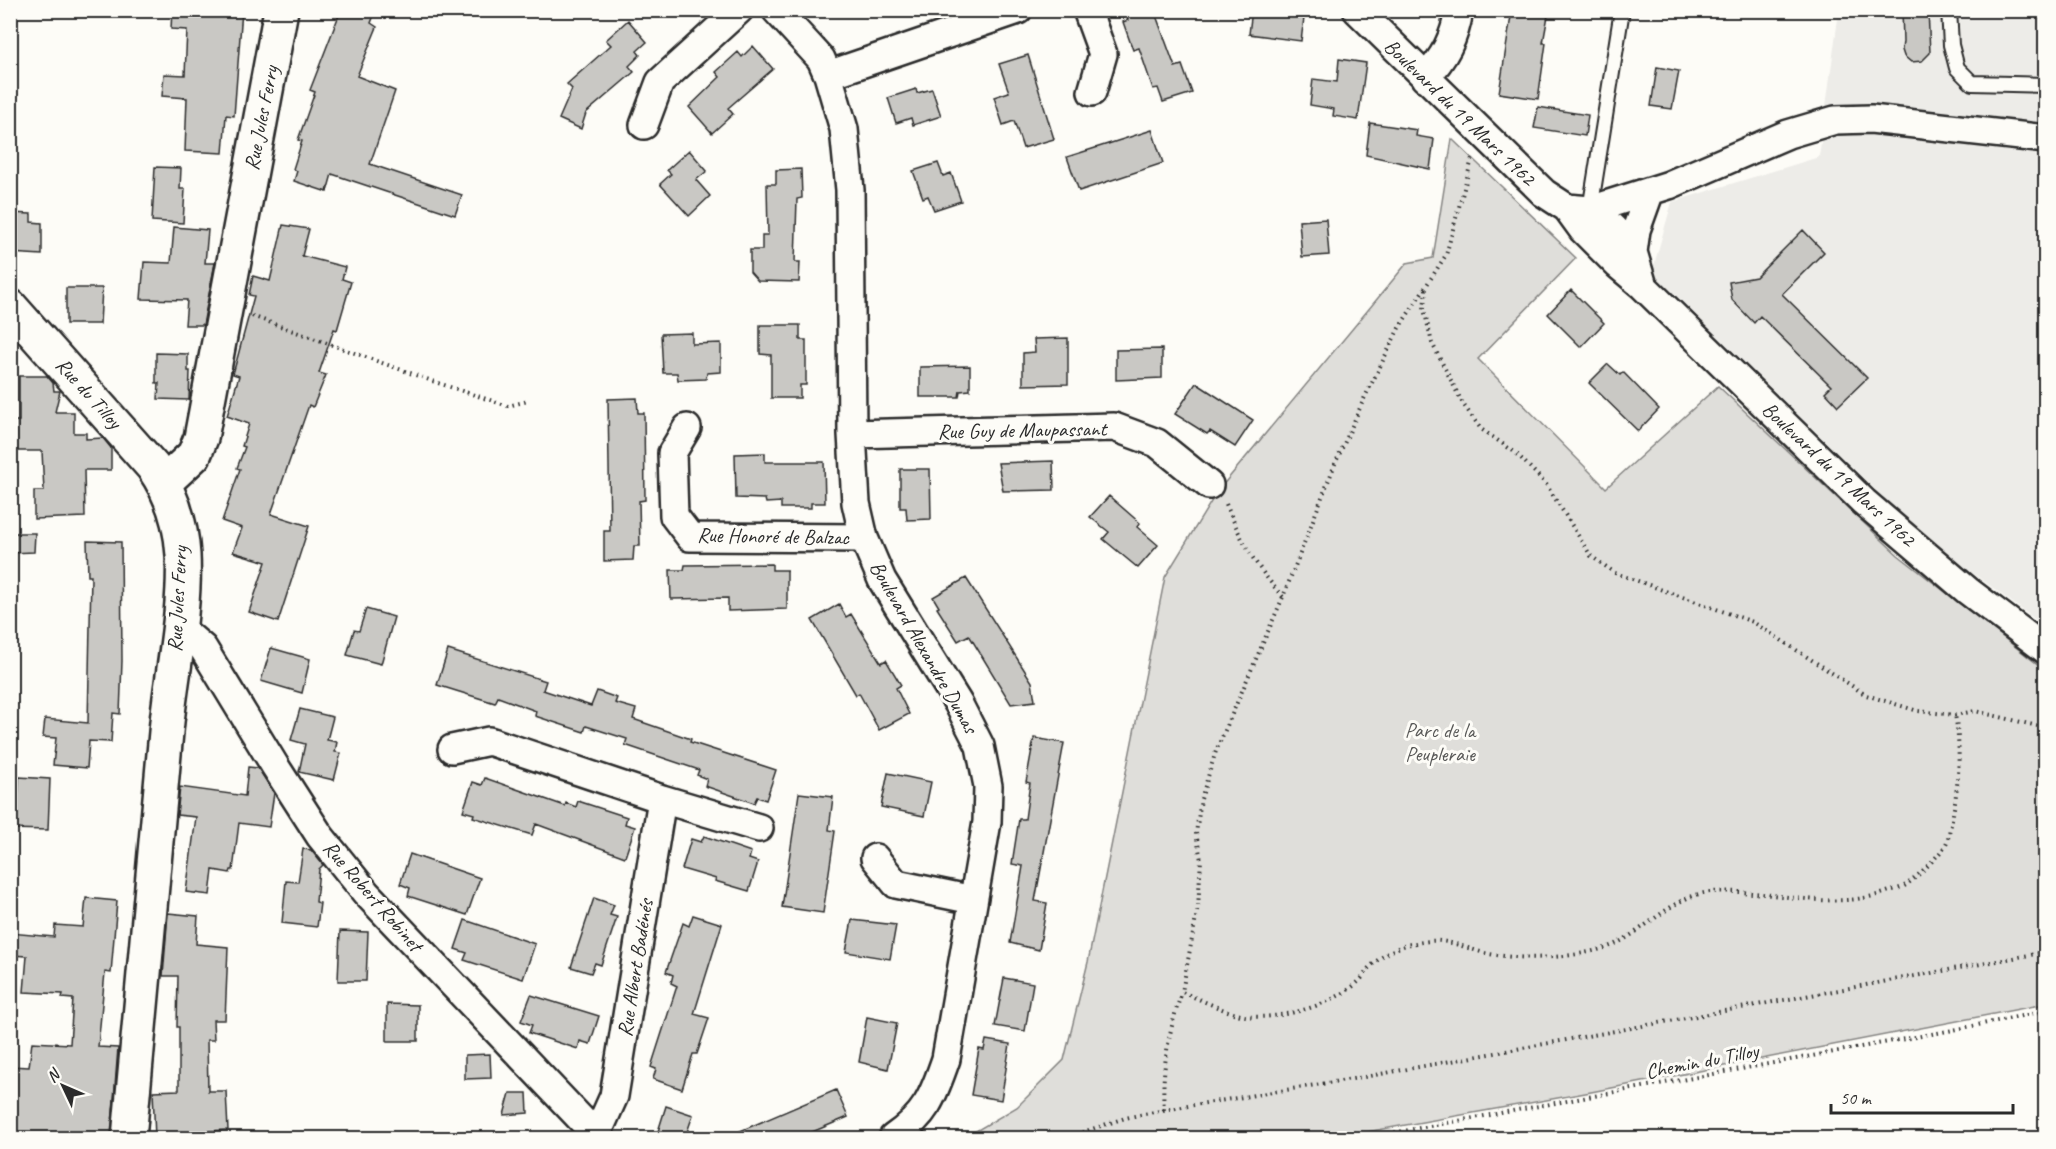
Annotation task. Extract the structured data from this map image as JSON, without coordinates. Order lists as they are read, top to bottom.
{
  "streets": {
    "street": [
      "Boulevard du 19 Mars 1962",
      "Rue Jules Ferry",
      "Rue du Tilloy",
      "Rue Guy de Maupassant",
      "Rue Honoré de Balzac",
      "Boulevard Alexandre Dumas",
      "Rue Robert Robinet",
      "Rue Albert Badénés"
    ],
    "path": ["Chemin du Tilloy"]
  },
  "crossings": [
    ["Rue Jules Ferry", "Rue du Tilloy"],
    ["Rue Jules Ferry", "Rue Robert Robinet"],
    ["Rue Guy de Maupassant", "Boulevard Alexandre Dumas"],
    ["Rue Honoré de Balzac", "Boulevard Alexandre Dumas"],
    ["Rue Robert Robinet", "Rue Albert Badénés"]
  ],
  "parks": ["Parc de la Peupleraie"],
  "scale_bar": "50 m",
  "north": "top left"
}
